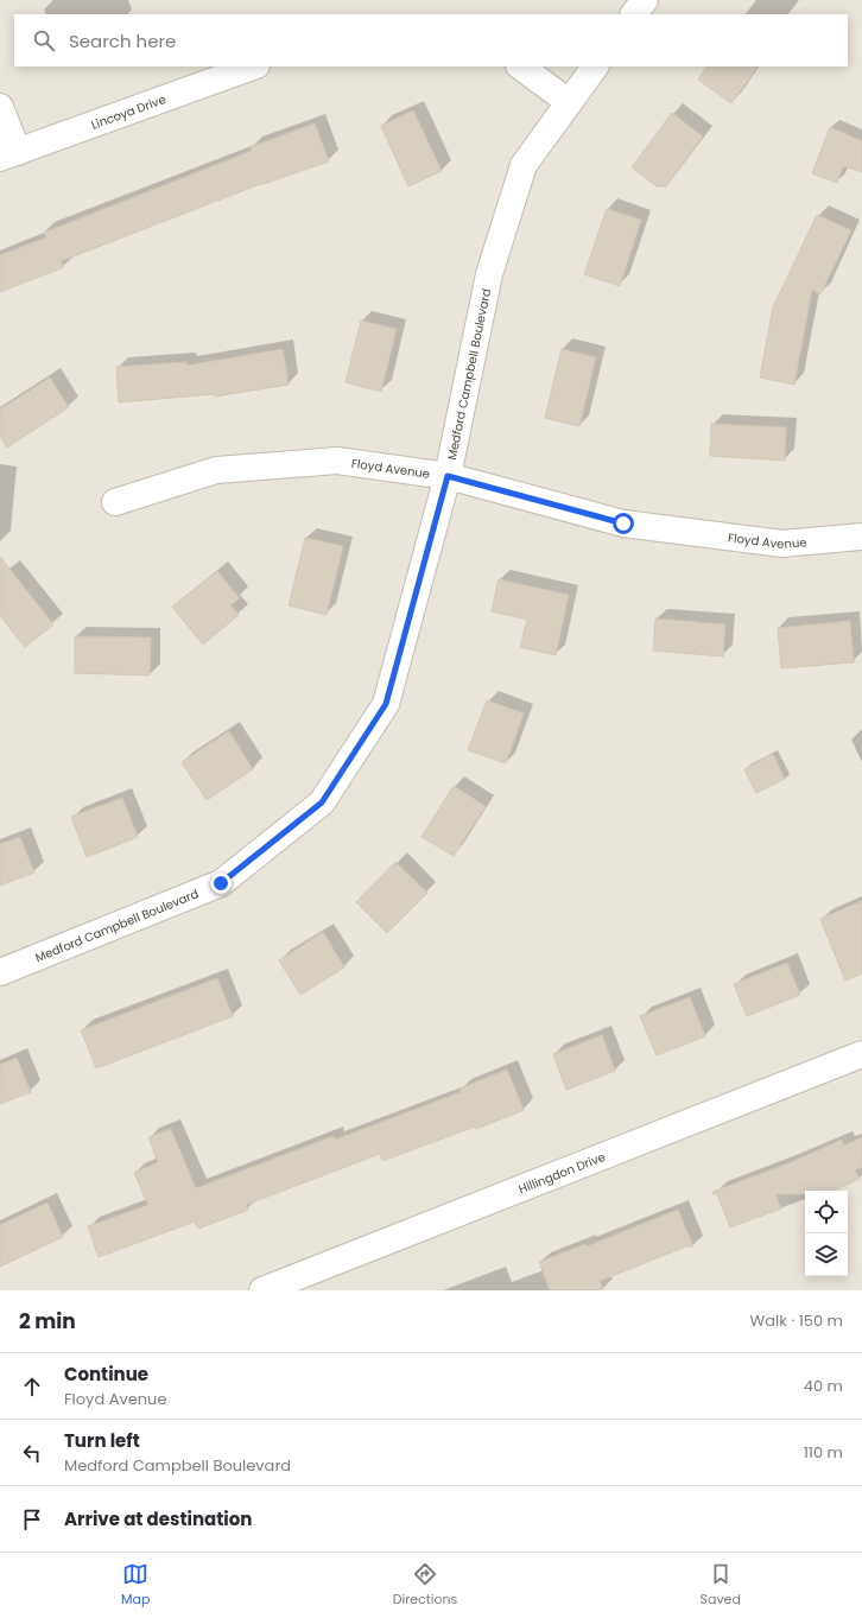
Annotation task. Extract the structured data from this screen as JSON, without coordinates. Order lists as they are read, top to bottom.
{
  "streets": {
    "street": [
      "Lincoya Drive",
      "Medford Campbell Boulevard",
      "Floyd Avenue",
      "Hillingdon Drive"
    ]
  },
  "crossings": [
    ["Medford Campbell Boulevard", "Floyd Avenue"]
  ],
  "page": {
    "search": "Search here",
    "heading": ["2 min", "Walk · 150 m"],
    "list": [
      ["Continue", "Floyd Avenue", "40 m"],
      ["Turn left", "Medford Campbell Boulevard", "110 m"],
      "Arrive at destination"
    ],
    "nav": ["Map", "Directions", "Saved"]
  }
}
